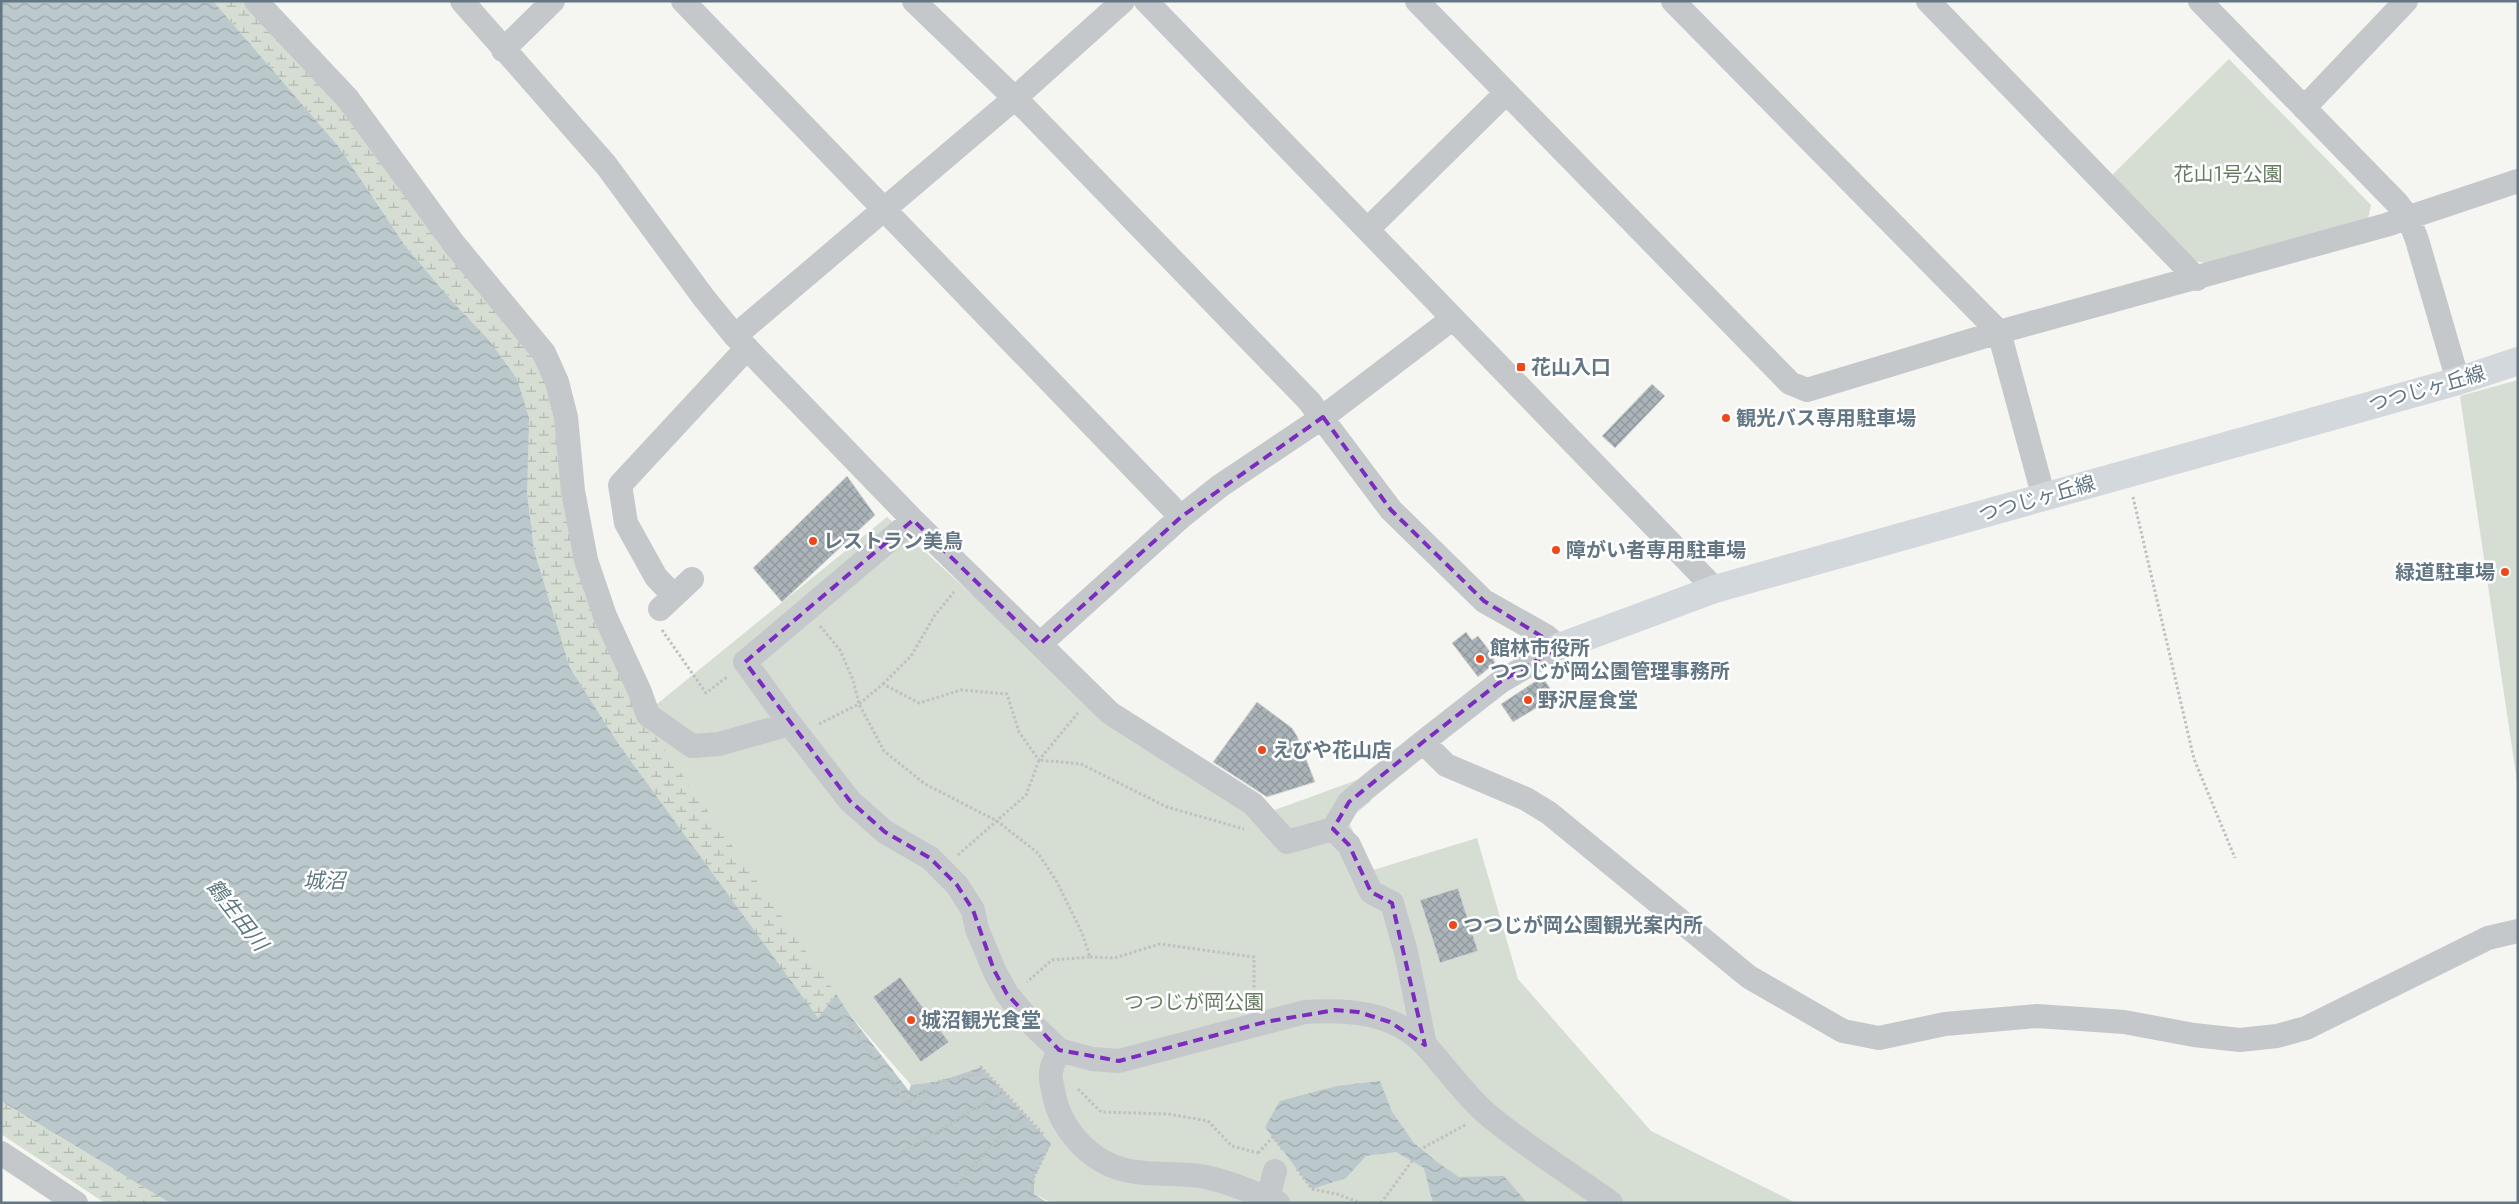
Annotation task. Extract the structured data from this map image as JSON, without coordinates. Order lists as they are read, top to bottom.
{
  "streets": {
    "main road": ["つつじヶ丘線"]
  },
  "water": ["城沼", "鶴生田川"],
  "parks": ["花山1号公園", "つつじが岡公園"],
  "places": {
    "transit": ["花山入口"],
    "other": [
      "観光バス専用駐車場",
      "レストラン美鳥",
      "障がい者専用駐車場",
      "緑道駐車場",
      "館林市役所 つつじが岡公園管理事務所",
      "野沢屋食堂",
      "えびや花山店",
      "つつじが岡公園観光案内所",
      "城沼観光食堂"
    ]
  }
}
